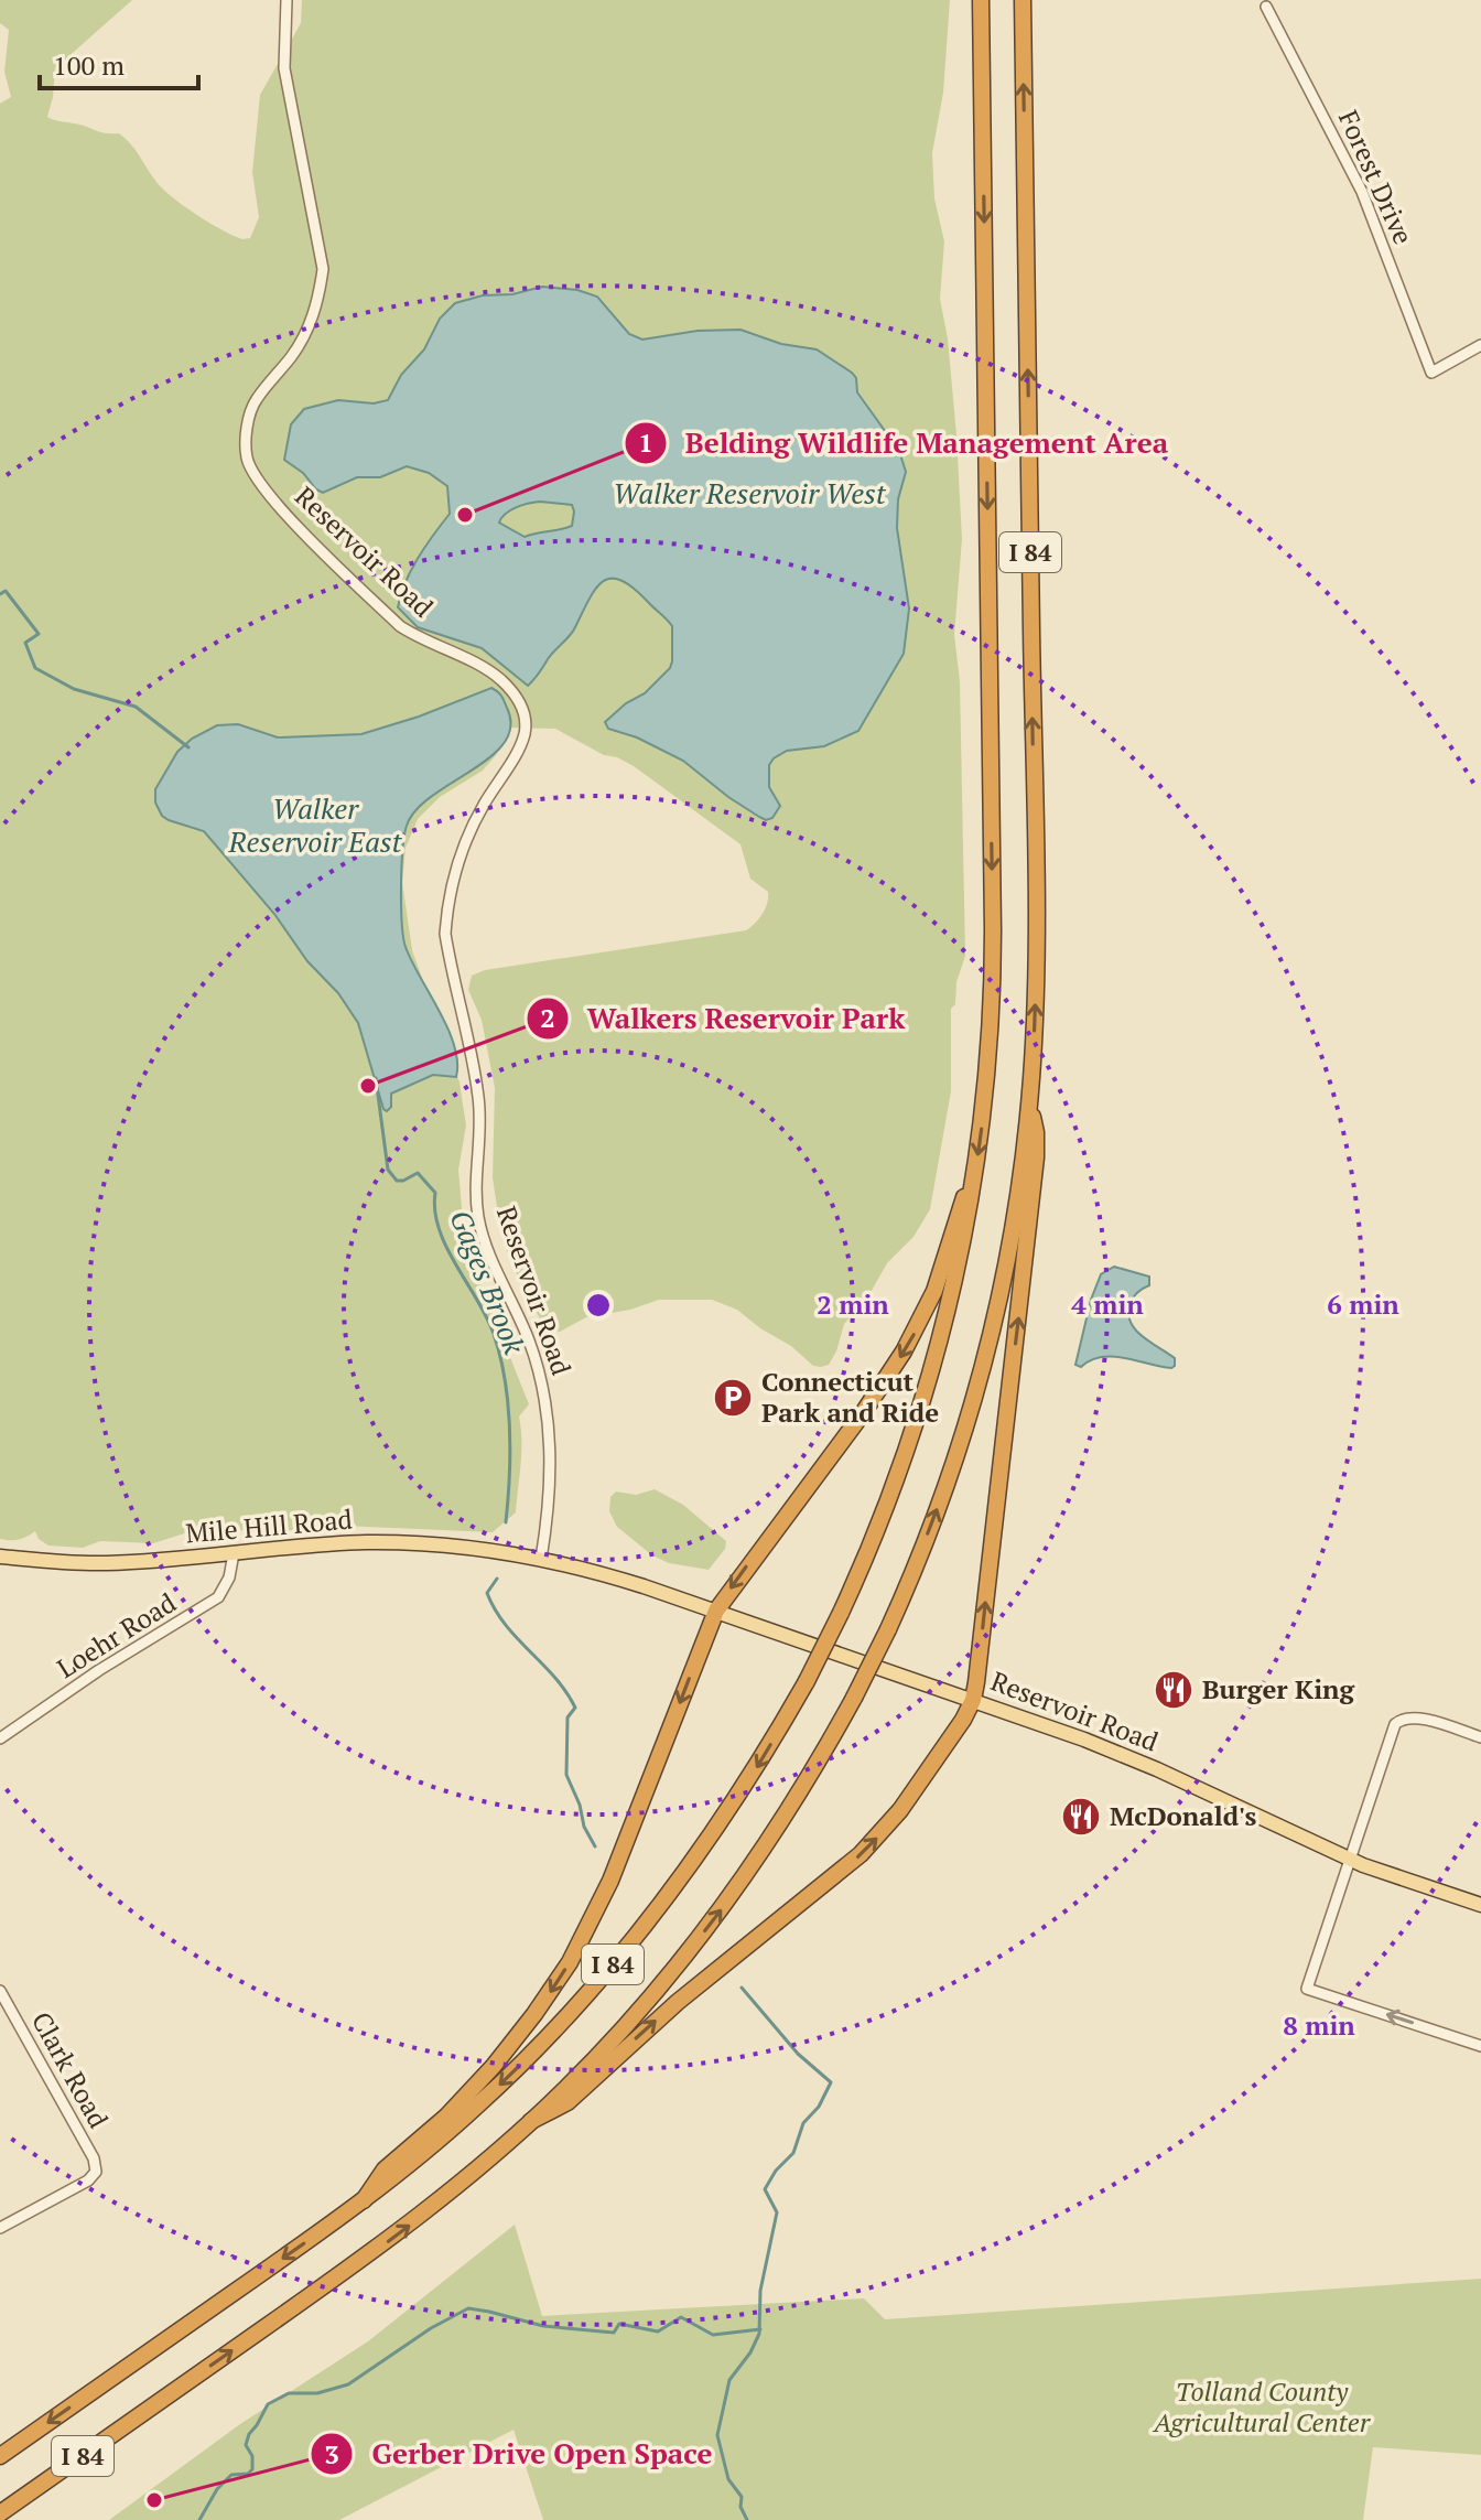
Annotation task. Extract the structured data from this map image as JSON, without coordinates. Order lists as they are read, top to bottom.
{
  "streets": {
    "highway": ["I 84"],
    "main road": ["Reservoir Road", "Mile Hill Road"],
    "street": ["Forest Drive", "Loehr Road", "Clark Road"]
  },
  "crossings": [
    ["Reservoir Road", "Mile Hill Road"],
    ["Mile Hill Road", "Loehr Road"]
  ],
  "water": ["Walker Reservoir West", "Walker Reservoir East", "Gages Brook"],
  "parks": ["Tolland County Agricultural Center"],
  "places": {
    "other": ["Belding Wildlife Management Area", "Walkers Reservoir Park", "Gerber Drive Open Space"],
    "parking": ["Connecticut Park and Ride"],
    "restaurant": ["Burger King", "McDonald's"]
  },
  "scale_bar": "100 m",
  "rings": [
    "2 min",
    "4 min",
    "6 min",
    "8 min"
  ]
}
